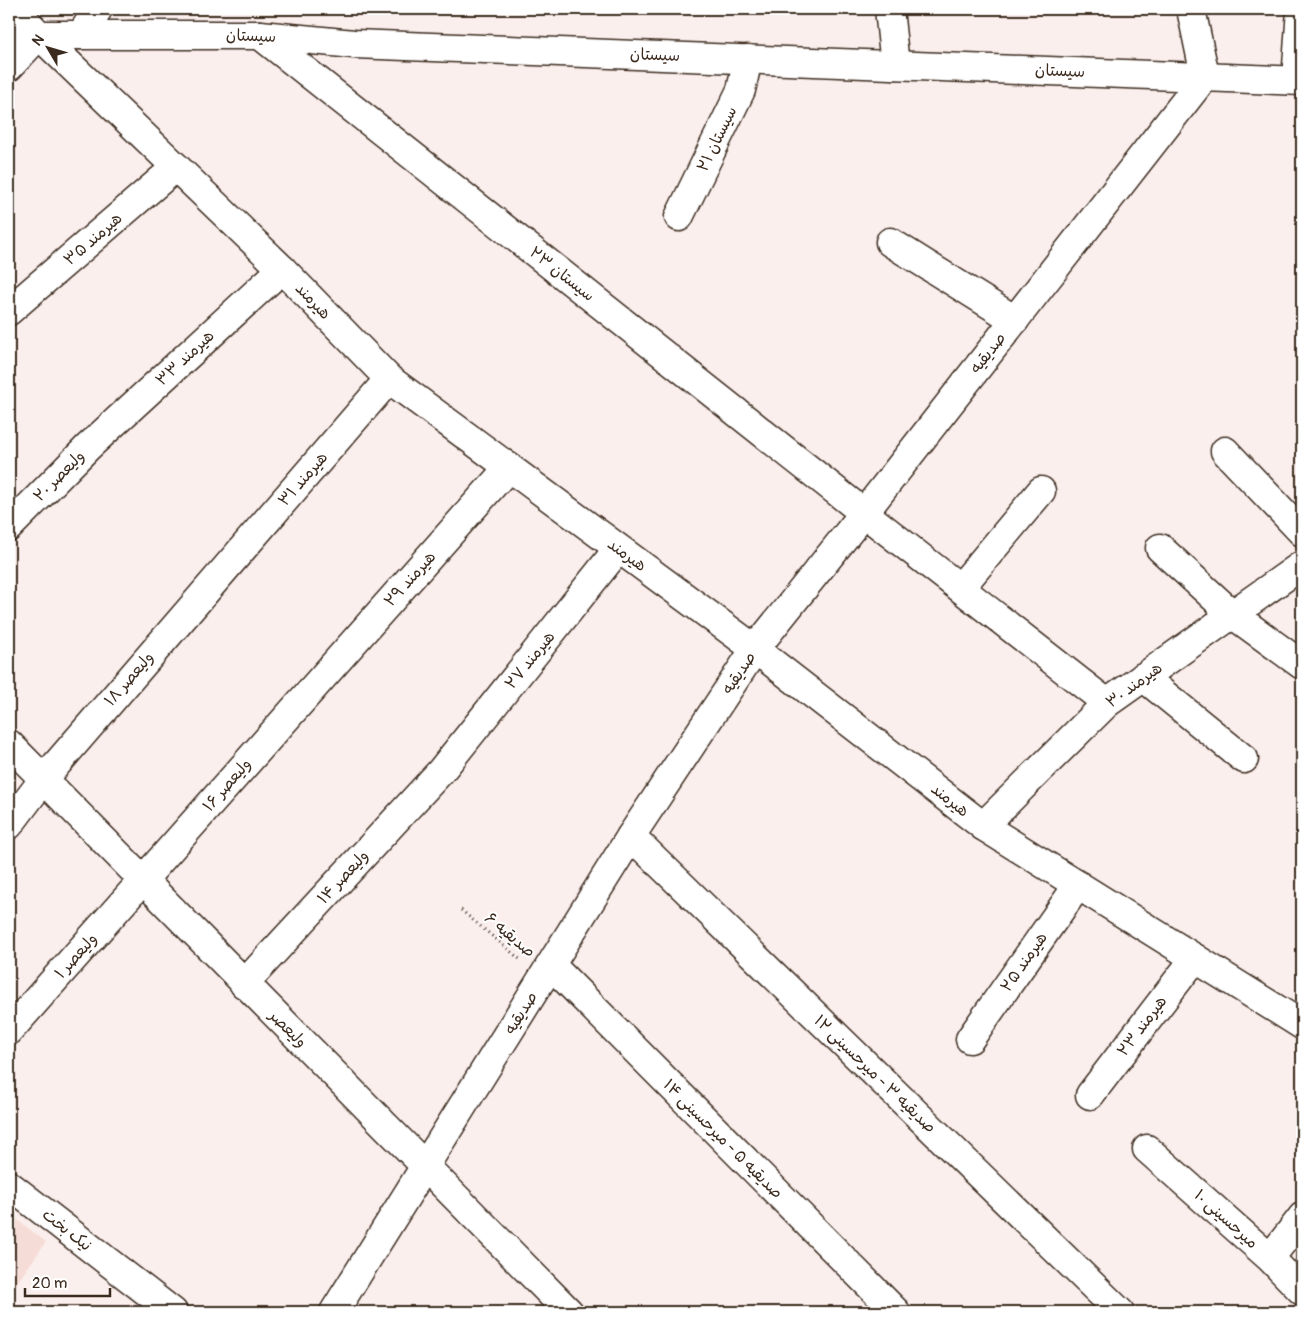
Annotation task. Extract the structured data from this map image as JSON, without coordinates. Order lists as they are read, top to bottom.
{
  "streets": {
    "street": [
      "سیستان",
      "سیستان ۲۱",
      "هیرمند ۳۵",
      "سیستان ۲۳",
      "هیرمند",
      "صدیقیه",
      "هیرمند ۳۳",
      "ولیعصر ۲۰",
      "هیرمند ۳۱",
      "هیرمند ۲۹",
      "هیرمند ۲۷",
      "ولیعصر ۱۸",
      "هیرمند ۳۰",
      "ولیعصر ۱۶",
      "ولیعصر ۱۴",
      "ولیعصر ۱",
      "هیرمند ۲۵",
      "هیرمند ۲۳",
      "ولیعصر",
      "صدیقیه ۳ - میرحسینی ۱۲",
      "صدیقیه ۵ - میرحسینی ۱۴",
      "میرحسینی ۱۰",
      "نیک بخت"
    ],
    "path": ["صدیقیه ۶"]
  },
  "crossings": [
    ["سیستان", "سیستان ۲۱"],
    ["سیستان", "سیستان ۲۳"],
    ["سیستان", "هیرمند"],
    ["سیستان", "صدیقیه"],
    ["هیرمند ۳۵", "هیرمند"],
    ["سیستان ۲۳", "صدیقیه"],
    ["سیستان ۲۳", "هیرمند ۳۰"],
    ["هیرمند", "صدیقیه"],
    ["هیرمند", "هیرمند ۳۳"],
    ["هیرمند", "هیرمند ۳۱"],
    ["هیرمند", "هیرمند ۲۹"],
    ["هیرمند", "هیرمند ۲۷"],
    ["هیرمند", "هیرمند ۳۰"],
    ["هیرمند", "هیرمند ۲۵"],
    ["هیرمند", "هیرمند ۲۳"],
    ["صدیقیه", "صدیقیه ۶"],
    ["صدیقیه", "ولیعصر"],
    ["صدیقیه", "صدیقیه ۳ - میرحسینی ۱۲"],
    ["صدیقیه", "صدیقیه ۵ - میرحسینی ۱۴"],
    ["هیرمند ۳۳", "ولیعصر ۲۰"],
    ["هیرمند ۳۱", "ولیعصر ۱۸"],
    ["هیرمند ۲۹", "ولیعصر ۱۶"],
    ["هیرمند ۲۷", "ولیعصر ۱۴"],
    ["ولیعصر ۱۸", "ولیعصر"],
    ["ولیعصر ۱۶", "ولیعصر ۱"],
    ["ولیعصر ۱۶", "ولیعصر"],
    ["ولیعصر ۱۴", "ولیعصر"],
    ["صدیقیه ۶", "صدیقیه ۵ - میرحسینی ۱۴"],
    ["ولیعصر ۱", "ولیعصر"]
  ],
  "scale_bar": "20 m",
  "north": "top left"
}
